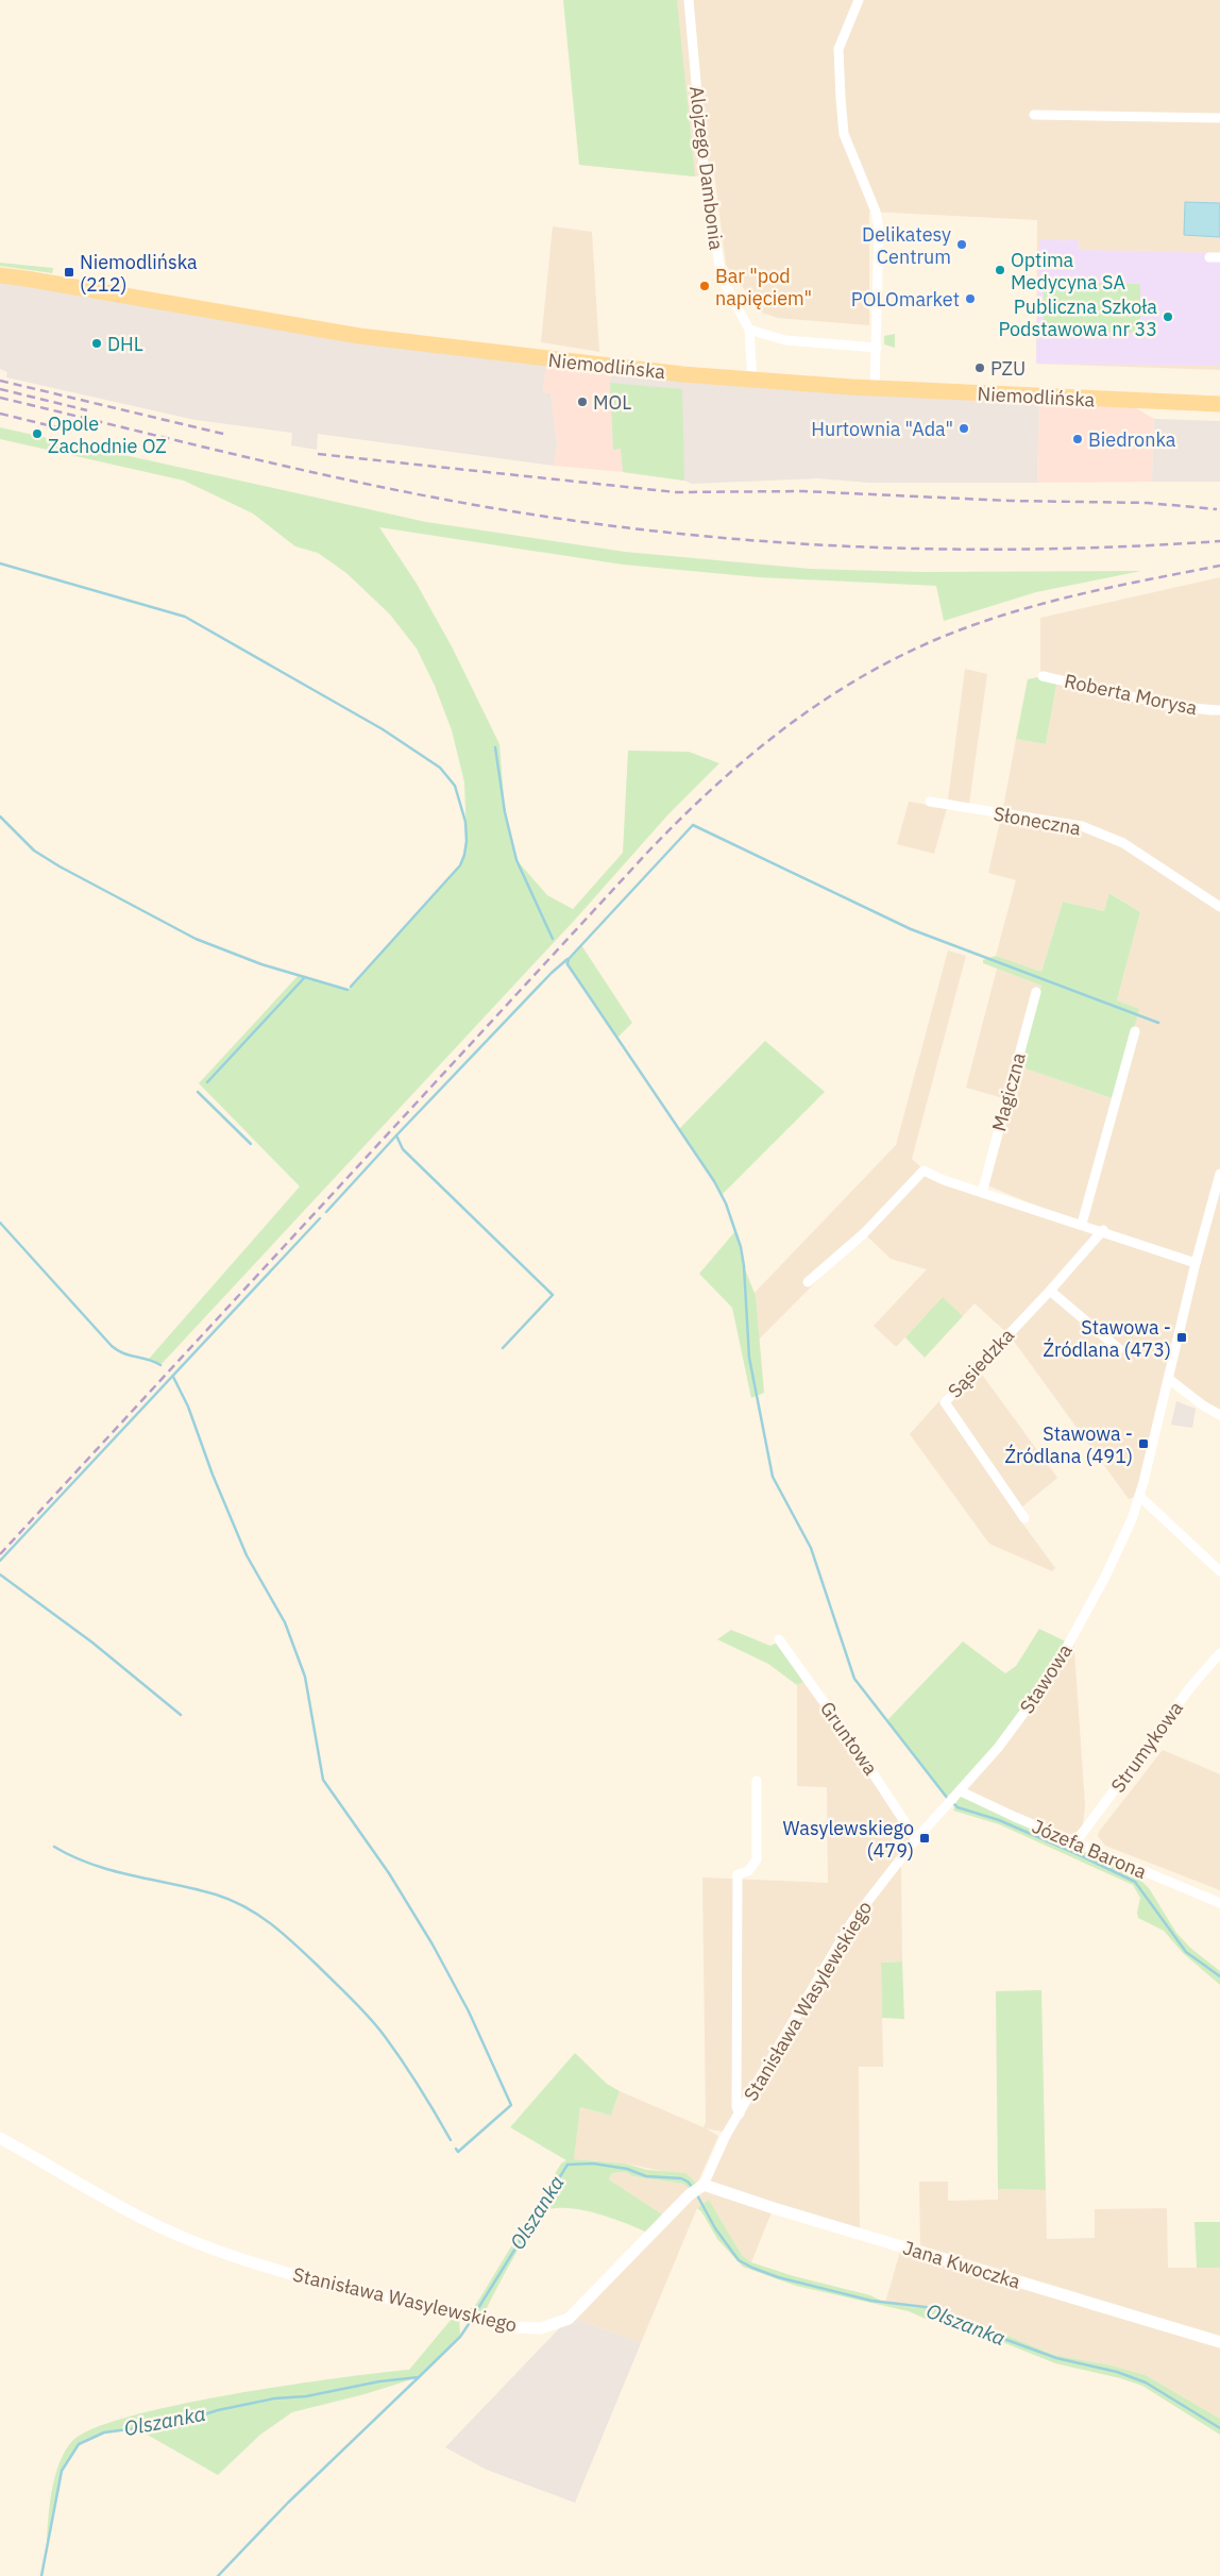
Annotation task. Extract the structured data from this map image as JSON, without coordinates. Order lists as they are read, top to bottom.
{
  "streets": {
    "main road": ["Niemodlińska"],
    "street": [
      "Alojzego Dambonia",
      "Roberta Morysa",
      "Słoneczna",
      "Magiczna",
      "Sąsiedzka",
      "Stawowa",
      "Gruntowa",
      "Strumykowa",
      "Józefa Barona",
      "Stanisława Wasylewskiego",
      "Jana Kwoczka"
    ]
  },
  "crossings": [
    ["Alojzego Dambonia", "Niemodlińska"],
    ["Stawowa", "Gruntowa"],
    ["Stawowa", "Józefa Barona"],
    ["Stawowa", "Stanisława Wasylewskiego"],
    ["Gruntowa", "Stanisława Wasylewskiego"],
    ["Strumykowa", "Józefa Barona"],
    ["Stanisława Wasylewskiego", "Jana Kwoczka"]
  ],
  "water": ["Olszanka"],
  "places": {
    "other": [
      "Delikatesy Centrum",
      "Optima Medycyna SA",
      "Bar \"pod napięciem\"",
      "POLOmarket",
      "Publiczna Szkoła Podstawowa nr 33",
      "DHL",
      "PZU",
      "MOL",
      "Hurtownia \"Ada\"",
      "Opole Zachodnie OZ",
      "Biedronka"
    ],
    "transit": [
      "Niemodlińska (212)",
      "Stawowa - Źródlana (473)",
      "Stawowa - Źródlana (491)",
      "Wasylewskiego (479)"
    ]
  }
}
